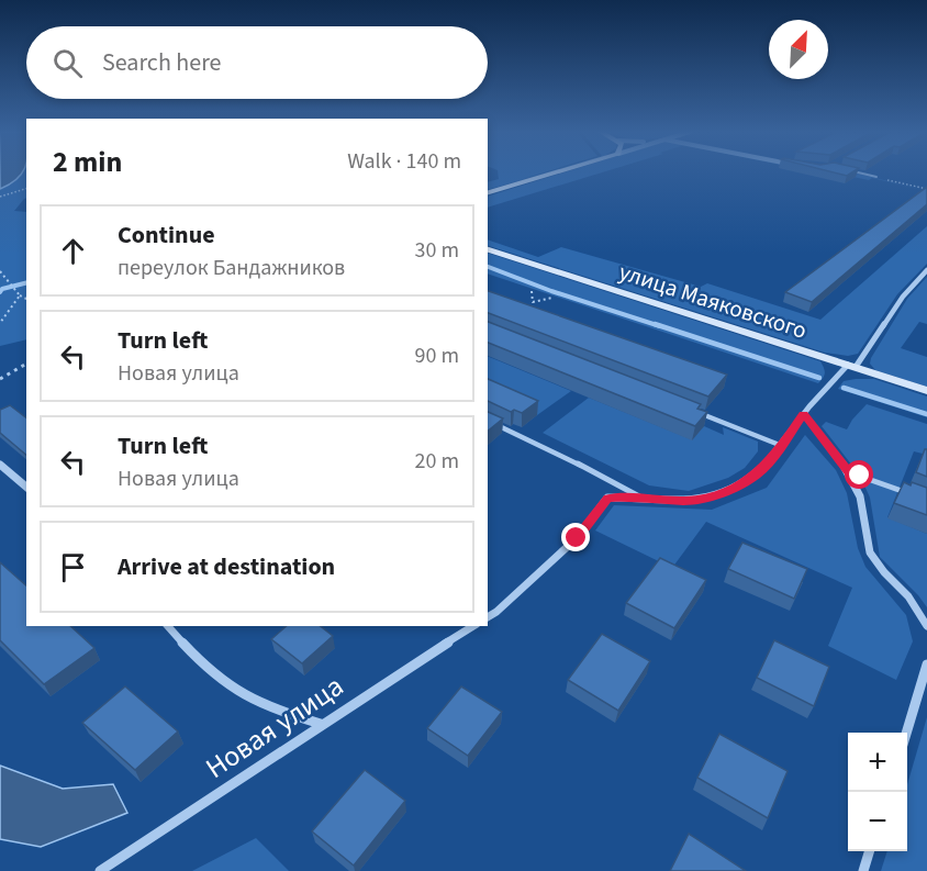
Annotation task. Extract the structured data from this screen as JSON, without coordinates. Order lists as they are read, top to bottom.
{
  "streets": {
    "main road": ["улица Маяковского"],
    "street": ["Новая улица"]
  },
  "north": "top right",
  "page": {
    "search": "Search here",
    "heading": ["2 min", "Walk · 140 m"],
    "list": [
      ["Continue", "переулок Бандажников", "30 m"],
      ["Turn left", "Новая улица", "90 m"],
      ["Turn left", "Новая улица", "20 m"],
      "Arrive at destination"
    ],
    "map_buttons": ["+", "−"]
  }
}
